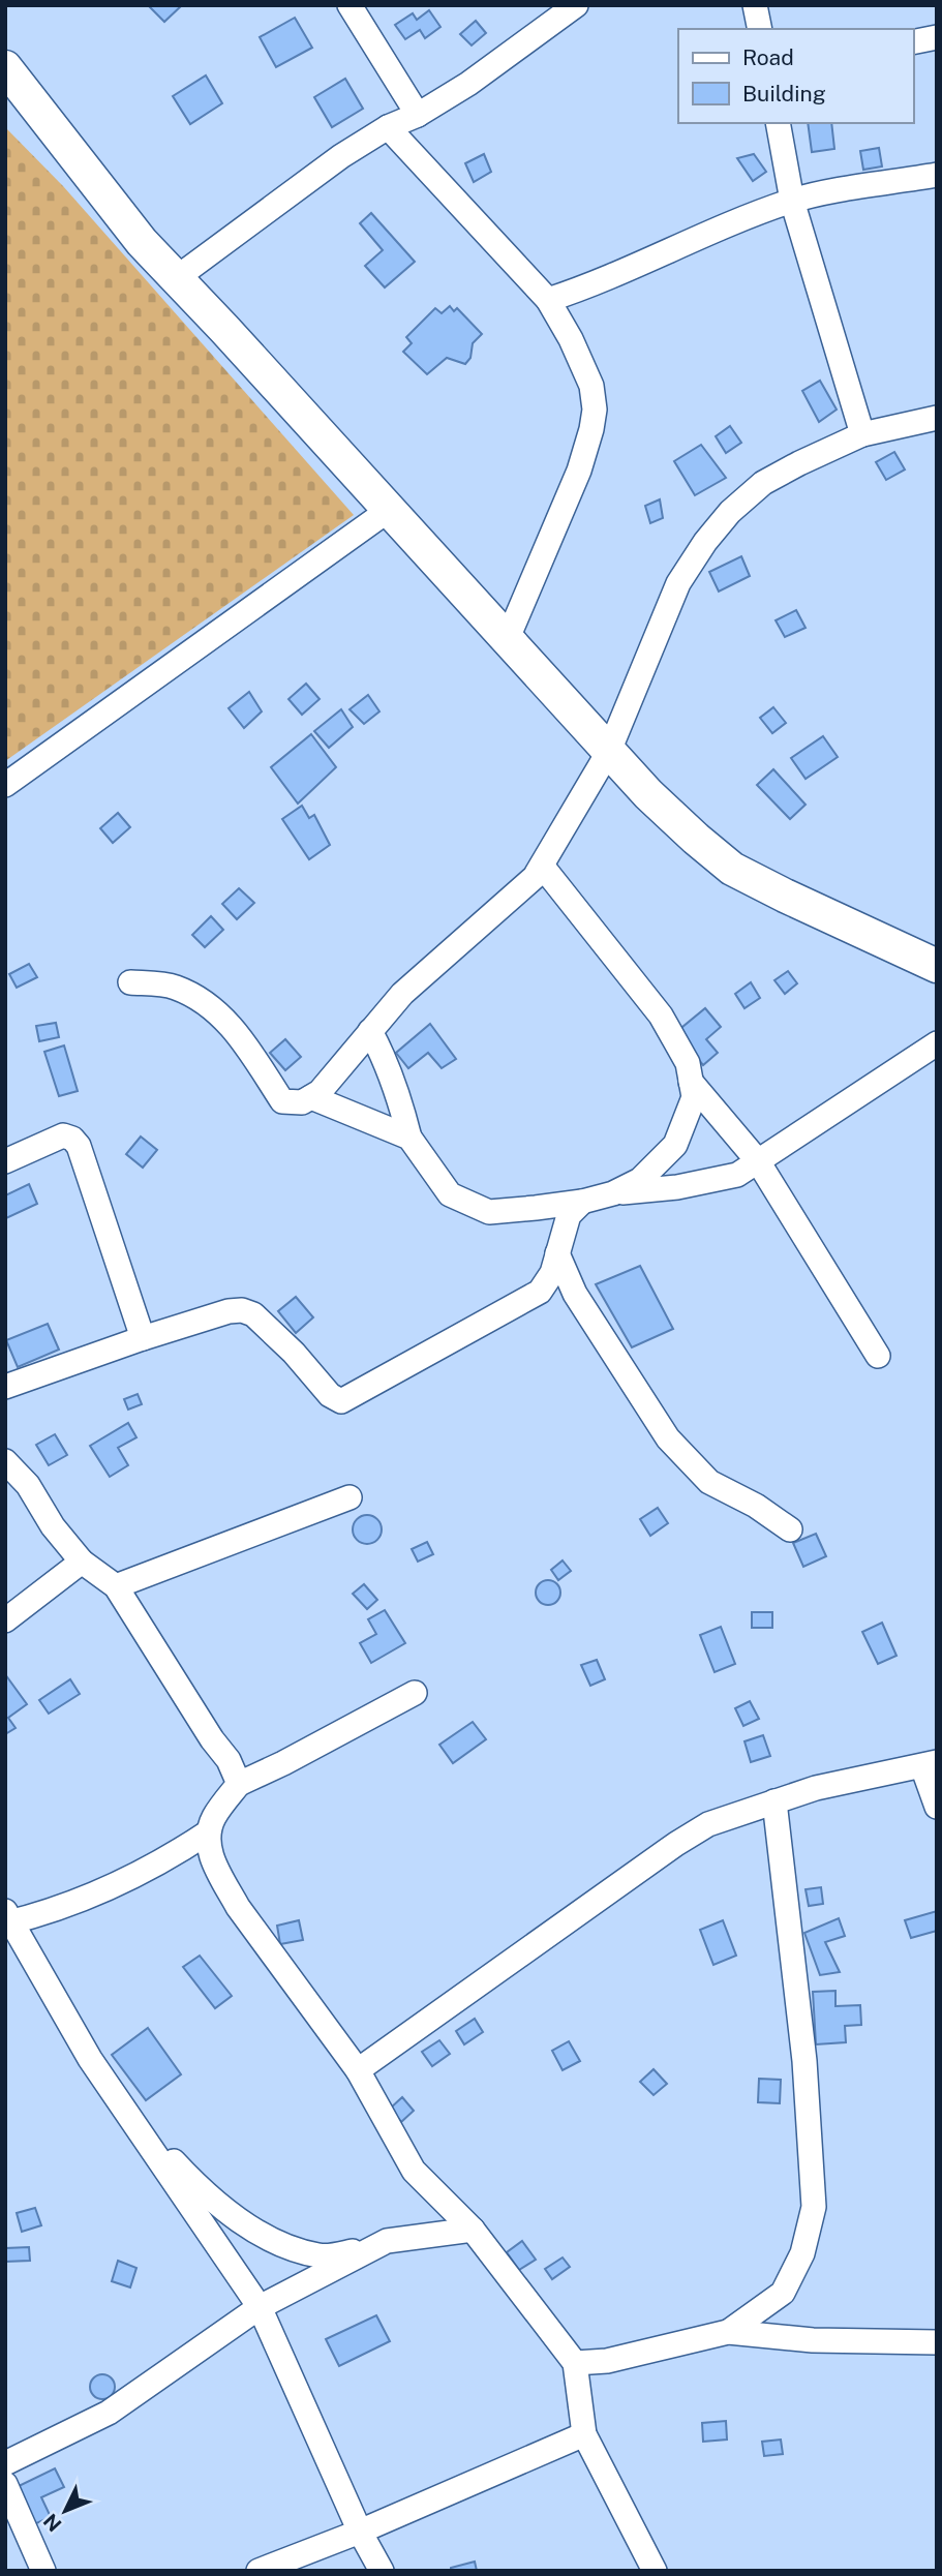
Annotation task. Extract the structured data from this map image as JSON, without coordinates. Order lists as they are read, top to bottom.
{
  "legend": ["Road", "Building"],
  "north": "bottom left"
}
